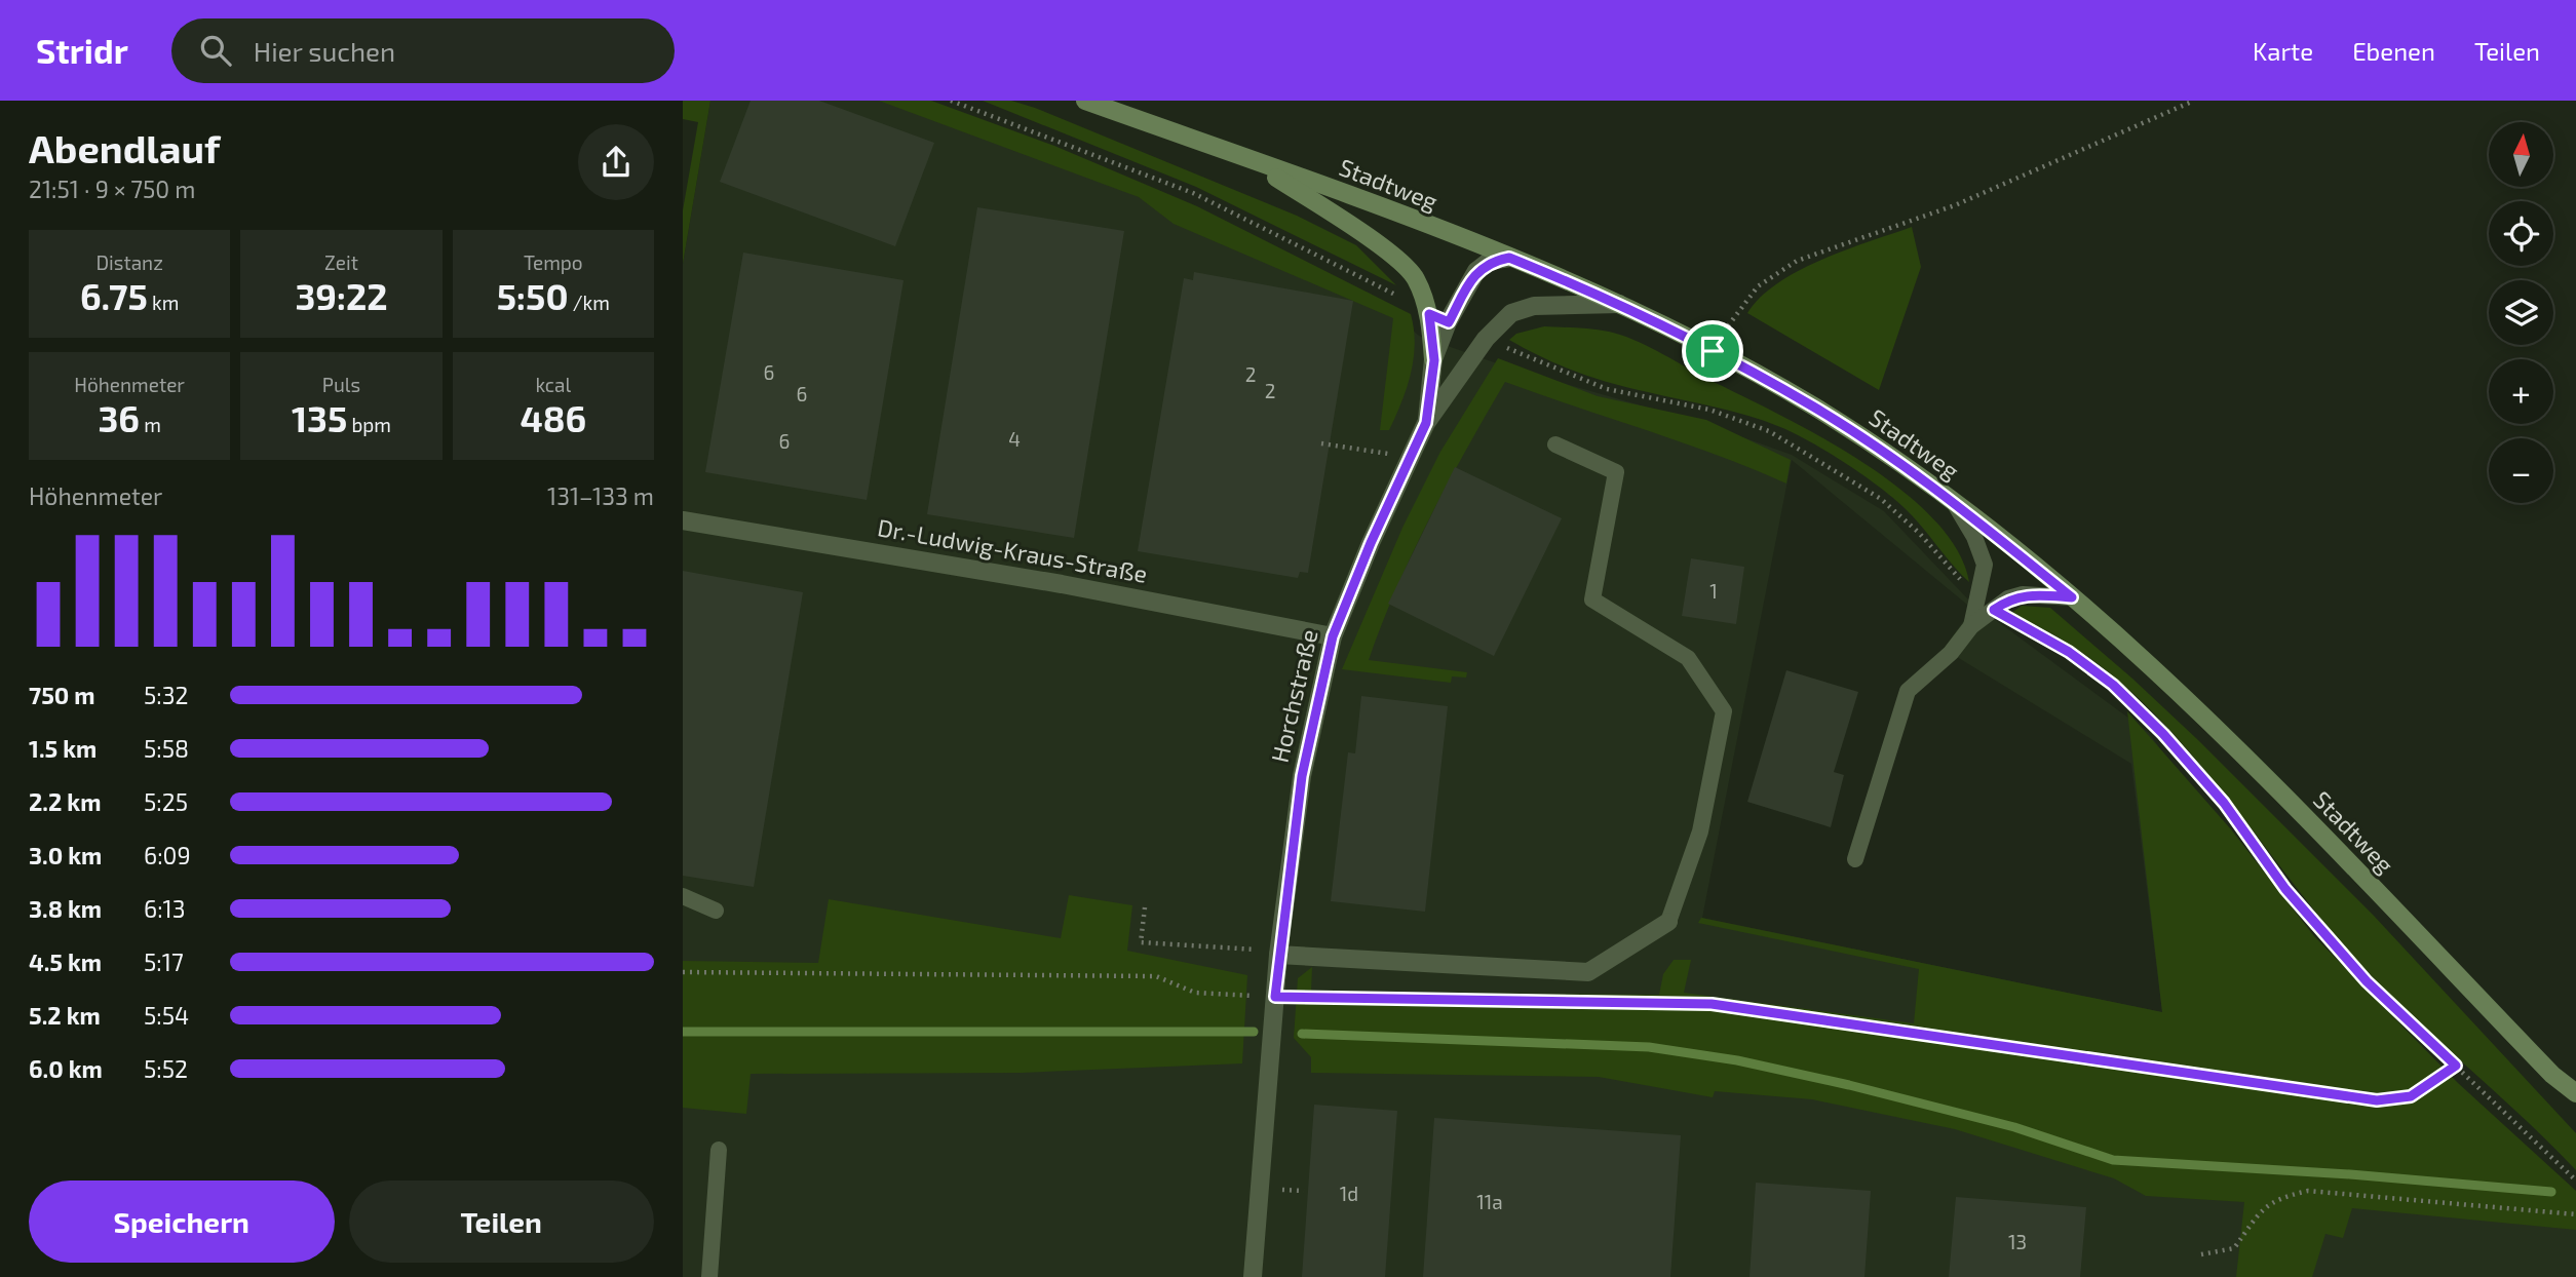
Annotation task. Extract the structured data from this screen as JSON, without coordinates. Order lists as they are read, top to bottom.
{
  "streets": {
    "main road": ["Stadtweg"],
    "street": ["Dr.-Ludwig-Kraus-Straße", "Horchstraße"]
  },
  "crossings": [
    ["Stadtweg", "Horchstraße"],
    ["Dr.-Ludwig-Kraus-Straße", "Horchstraße"]
  ],
  "house_numbers": [
    "6",
    "2",
    "2",
    "6",
    "4",
    "6",
    "1",
    "1d",
    "11a",
    "13"
  ],
  "north": "top",
  "page": {
    "header": "Stridr",
    "search": "Hier suchen",
    "nav": ["Karte", "Ebenen", "Teilen"],
    "heading": ["Abendlauf", "21:51 · 9 × 750 m"],
    "map_buttons": ["+", "−"],
    "stats": [
      ["Distanz", "6.75 km"],
      ["Zeit", "39:22"],
      ["Tempo", "5:50 /km"],
      ["Höhenmeter", "36 m"],
      ["Puls", "135 bpm"],
      ["kcal", "486"]
    ],
    "chart": ["Höhenmeter", "131–133 m"],
    "list": [
      {
        "name": "750 m",
        "note": "5:32"
      },
      {
        "name": "1.5 km",
        "note": "5:58"
      },
      {
        "name": "2.2 km",
        "note": "5:25"
      },
      {
        "name": "3.0 km",
        "note": "6:09"
      },
      {
        "name": "3.8 km",
        "note": "6:13"
      },
      {
        "name": "4.5 km",
        "note": "5:17"
      },
      {
        "name": "5.2 km",
        "note": "5:54"
      },
      {
        "name": "6.0 km",
        "note": "5:52"
      }
    ],
    "buttons": ["Speichern", "Teilen"]
  }
}
